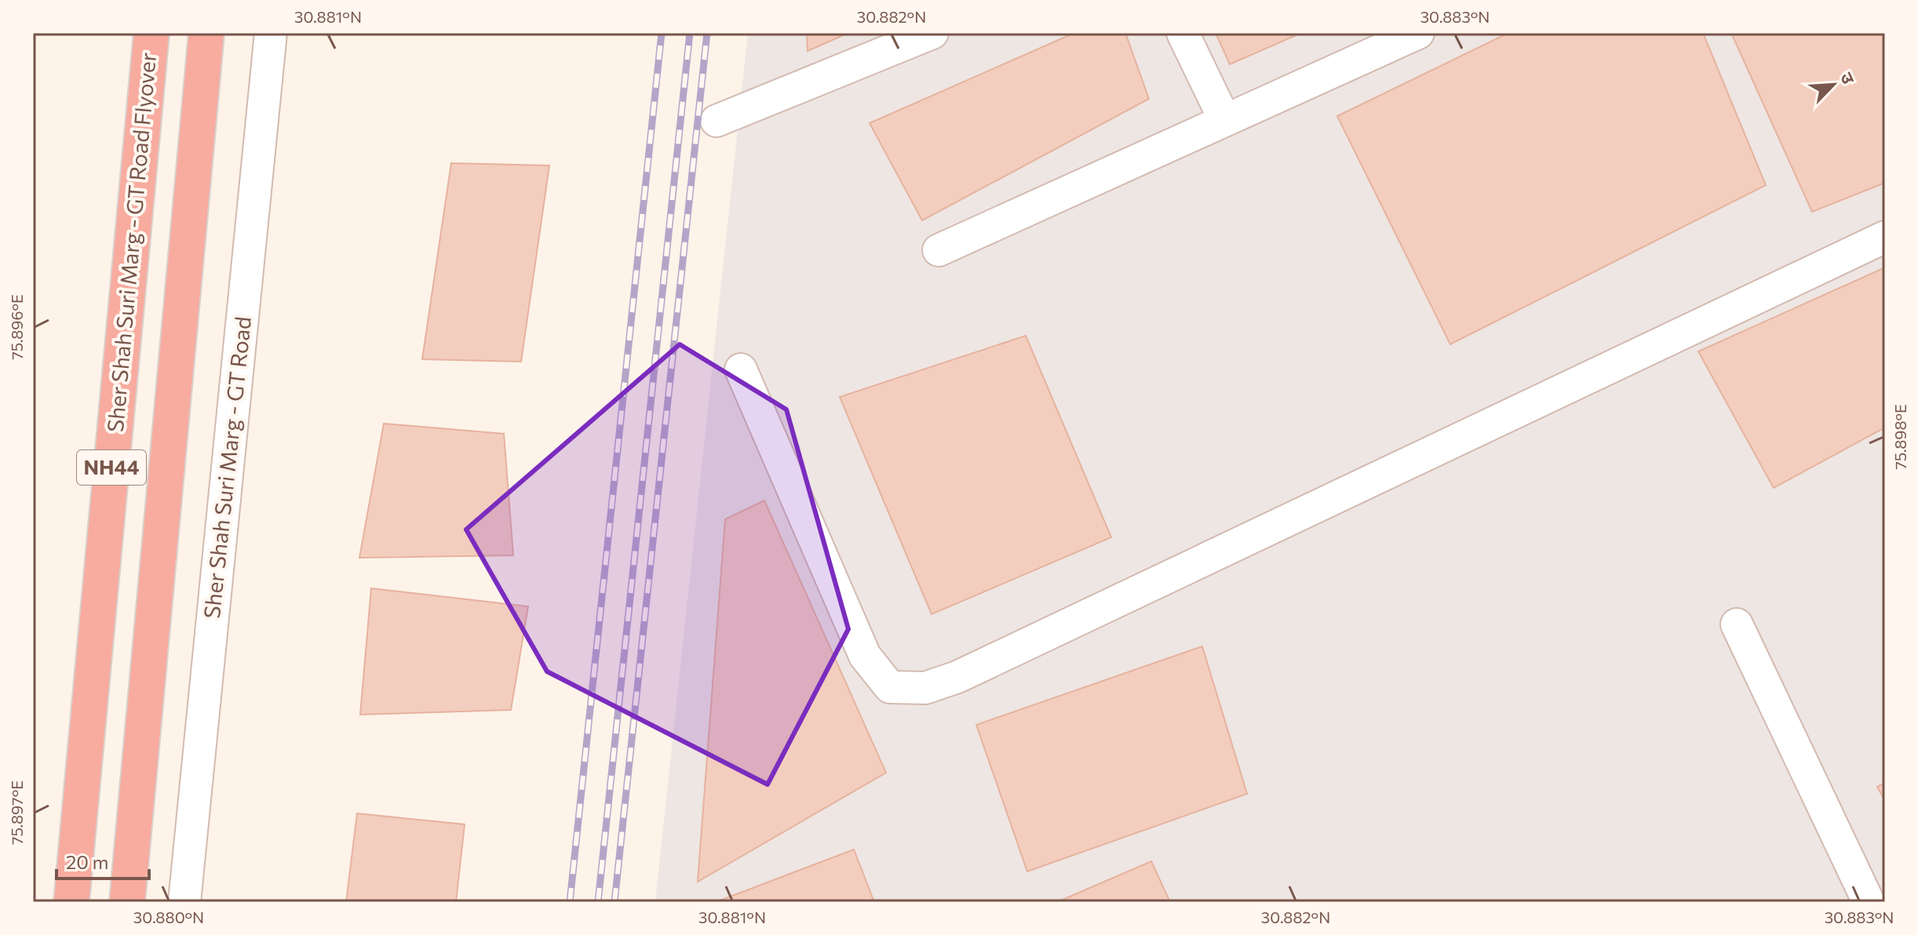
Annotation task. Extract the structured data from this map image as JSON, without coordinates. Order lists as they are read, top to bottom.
{
  "streets": {
    "highway": ["Sher Shah Suri Marg - GT Road Flyover", "NH44"],
    "street": ["Sher Shah Suri Marg - GT Road"]
  },
  "scale_bar": "20 m",
  "north": "top right",
  "coordinates": [
    "30.881°N",
    "30.882°N",
    "30.883°N",
    "75.896°E",
    "75.898°E",
    "75.897°E",
    "30.880°N"
  ]
}
